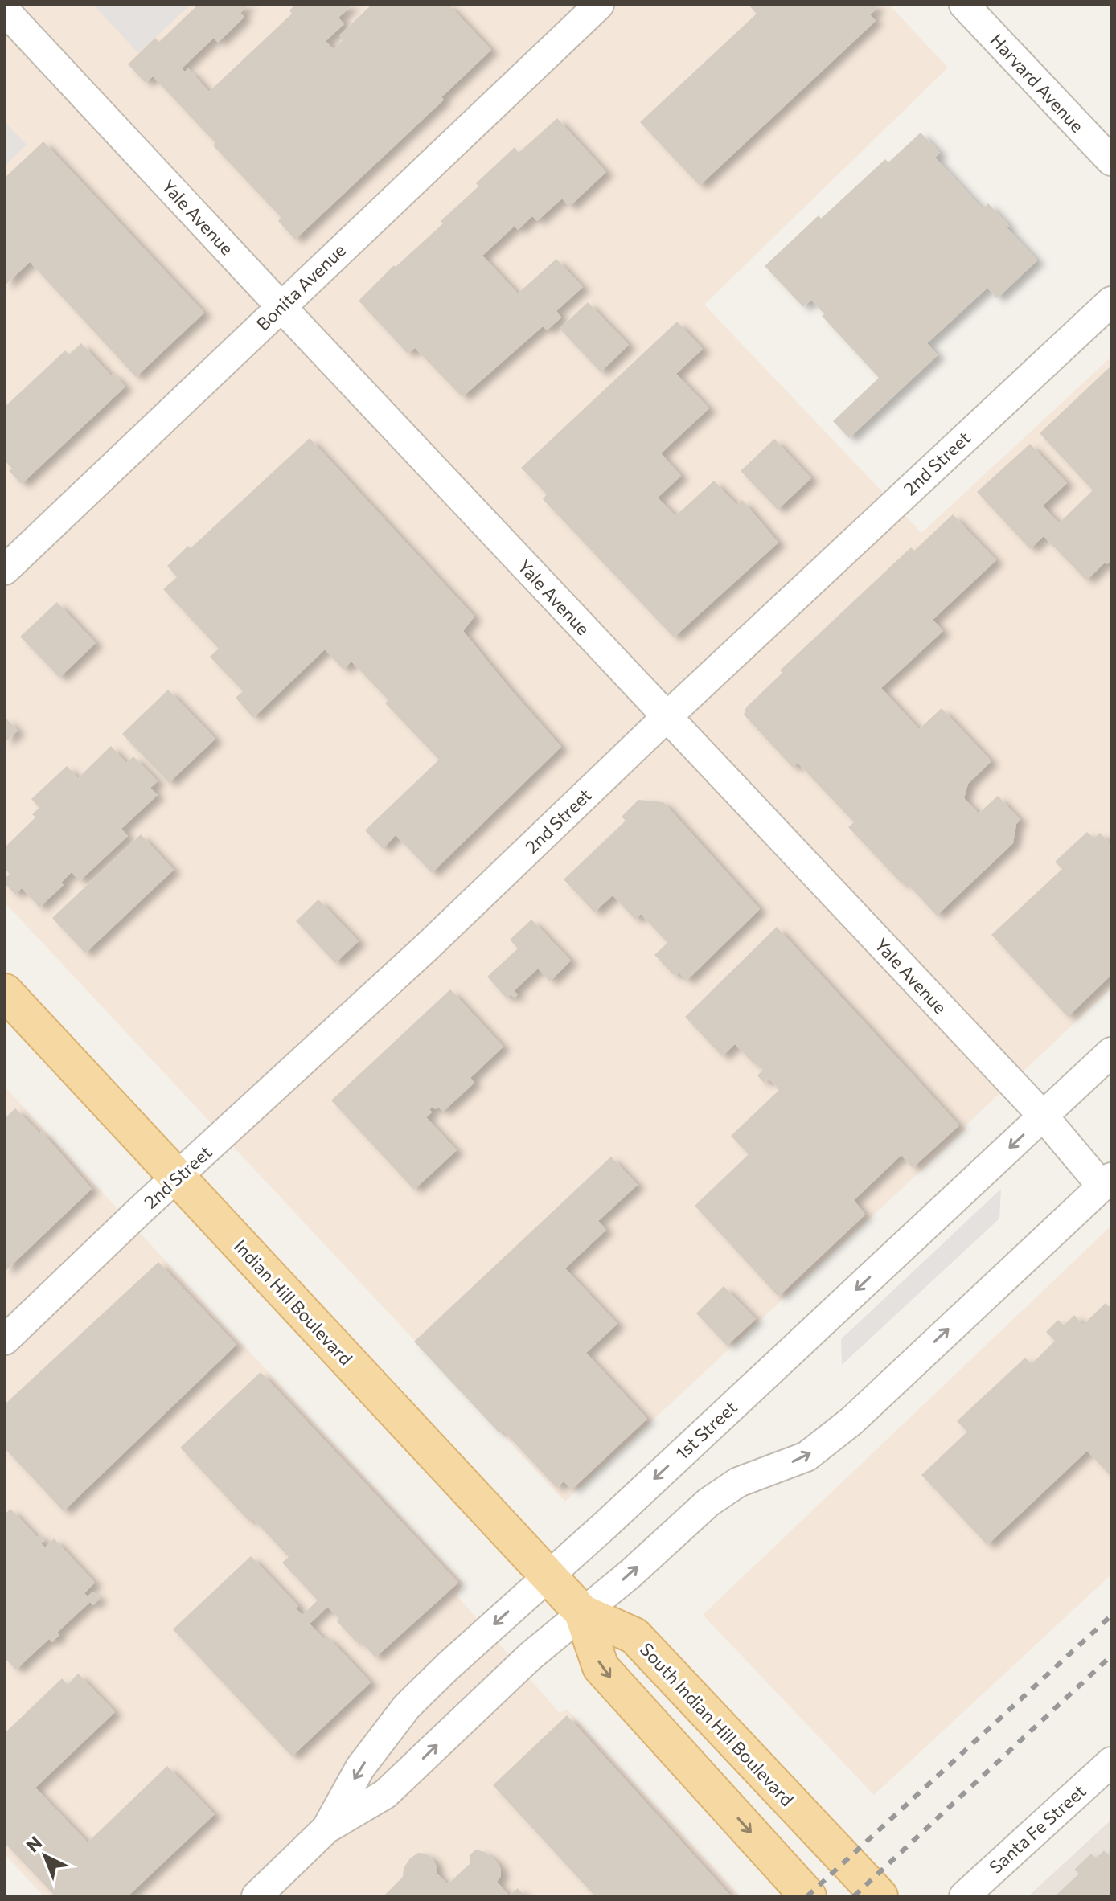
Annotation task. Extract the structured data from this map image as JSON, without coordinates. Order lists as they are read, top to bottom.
{
  "streets": {
    "main road": ["Indian Hill Boulevard", "South Indian Hill Boulevard"],
    "street": [
      "Harvard Avenue",
      "Yale Avenue",
      "Bonita Avenue",
      "2nd Street",
      "1st Street",
      "Santa Fe Street"
    ]
  },
  "crossings": [
    ["Yale Avenue", "Bonita Avenue"],
    ["Yale Avenue", "2nd Street"],
    ["Yale Avenue", "1st Street"],
    ["2nd Street", "Indian Hill Boulevard"],
    ["Indian Hill Boulevard", "1st Street"],
    ["Indian Hill Boulevard", "South Indian Hill Boulevard"],
    ["1st Street", "South Indian Hill Boulevard"]
  ],
  "north": "top left"
}
